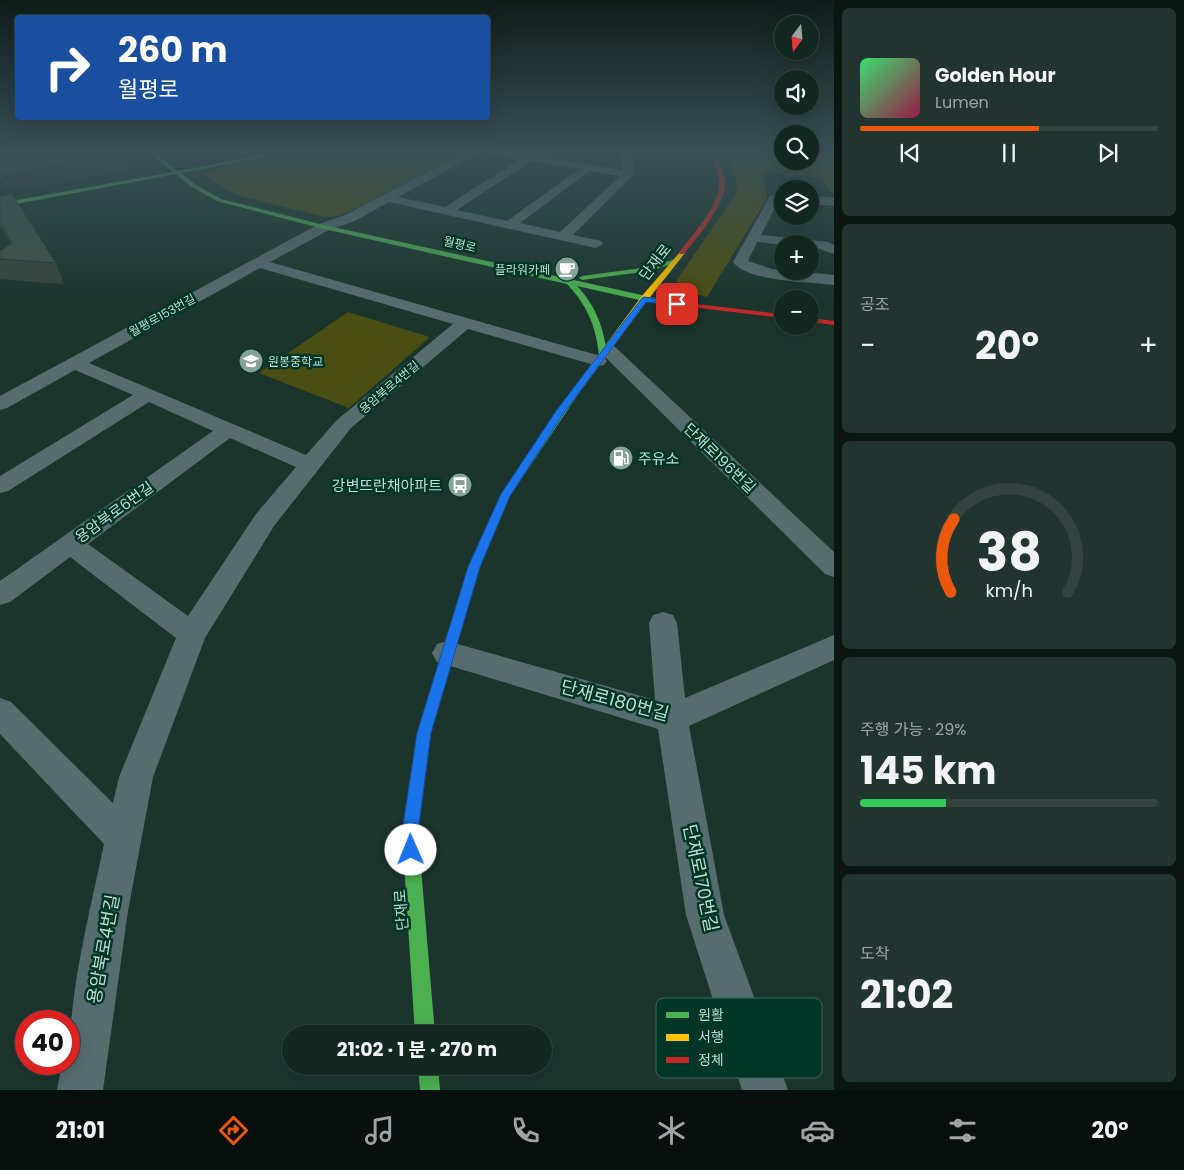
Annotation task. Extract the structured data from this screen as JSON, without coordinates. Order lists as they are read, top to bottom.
{
  "streets": {
    "street": [
      "월평로",
      "단재로",
      "월평로153번길",
      "용암북로4번길",
      "단재로196번길",
      "용암북로6번길",
      "단재로180번길",
      "단재로170번길"
    ]
  },
  "crossings": [
    ["월평로", "단재로"],
    ["월평로", "월평로153번길"],
    ["단재로", "단재로196번길"],
    ["단재로", "단재로180번길"],
    ["단재로180번길", "단재로170번길"]
  ],
  "places": {
    "cafe": ["플라워카페"],
    "school or university": ["원봉중학교"],
    "fuel station": ["주유소"],
    "bus stop": ["강변뜨란채아파트"]
  },
  "legend": ["원활", "서행", "정체"],
  "north": "bottom",
  "page": {
    "map_buttons": ["+", "−"],
    "turn": ["260 m", "월평로"],
    "song": ["Golden Hour", "Lumen"],
    "tile": [
      "공조",
      ["주행 가능 · 29%", "145 km"],
      ["도착", "21:02"]
    ],
    "heat": ["−", "20°", "+"],
    "limit": "40",
    "trip": "21:02 · 1 분 · 270 m",
    "tabs": ["21:01", "20°"],
    "gauge": ["38", "km/h"]
  }
}
